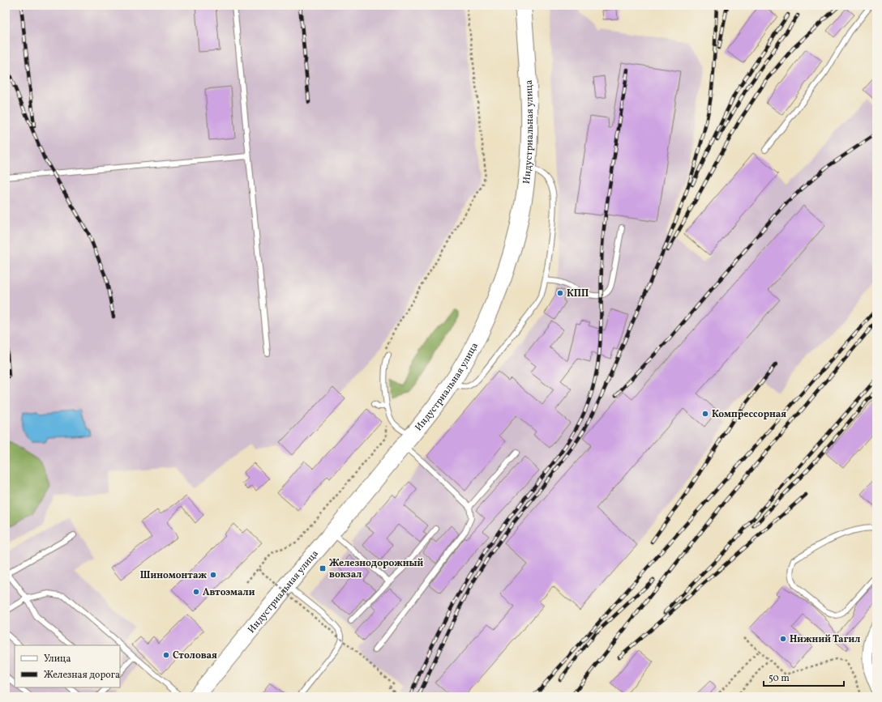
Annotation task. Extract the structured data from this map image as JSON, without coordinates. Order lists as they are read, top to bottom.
{
  "streets": {
    "main road": ["Индустриальная улица"]
  },
  "places": {
    "other": [
      "КПП",
      "Компрессорная",
      "Шиномонтаж",
      "Автоэмали",
      "Нижний Тагил",
      "Столовая"
    ],
    "transit": ["Железнодорожный вокзал"]
  },
  "legend": ["Улица", "Железная дорога"],
  "scale_bar": "50 m"
}
